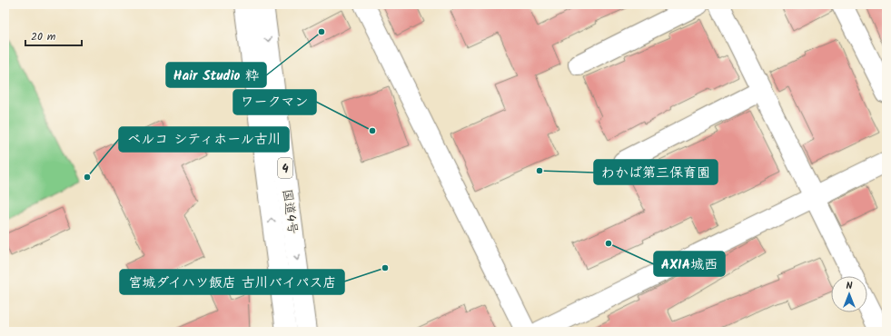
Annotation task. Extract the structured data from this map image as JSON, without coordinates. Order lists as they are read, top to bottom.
{
  "streets": {
    "main road": ["4", "国道4号"]
  },
  "places": [
    "Hair Studio 粋",
    "ワークマン",
    "わかば第三保育園",
    "ベルコ シティホール古川",
    "AXIA城西",
    "宮城ダイハツ飯店 古川バイパス店"
  ],
  "scale_bar": "20 m",
  "north": "top"
}
